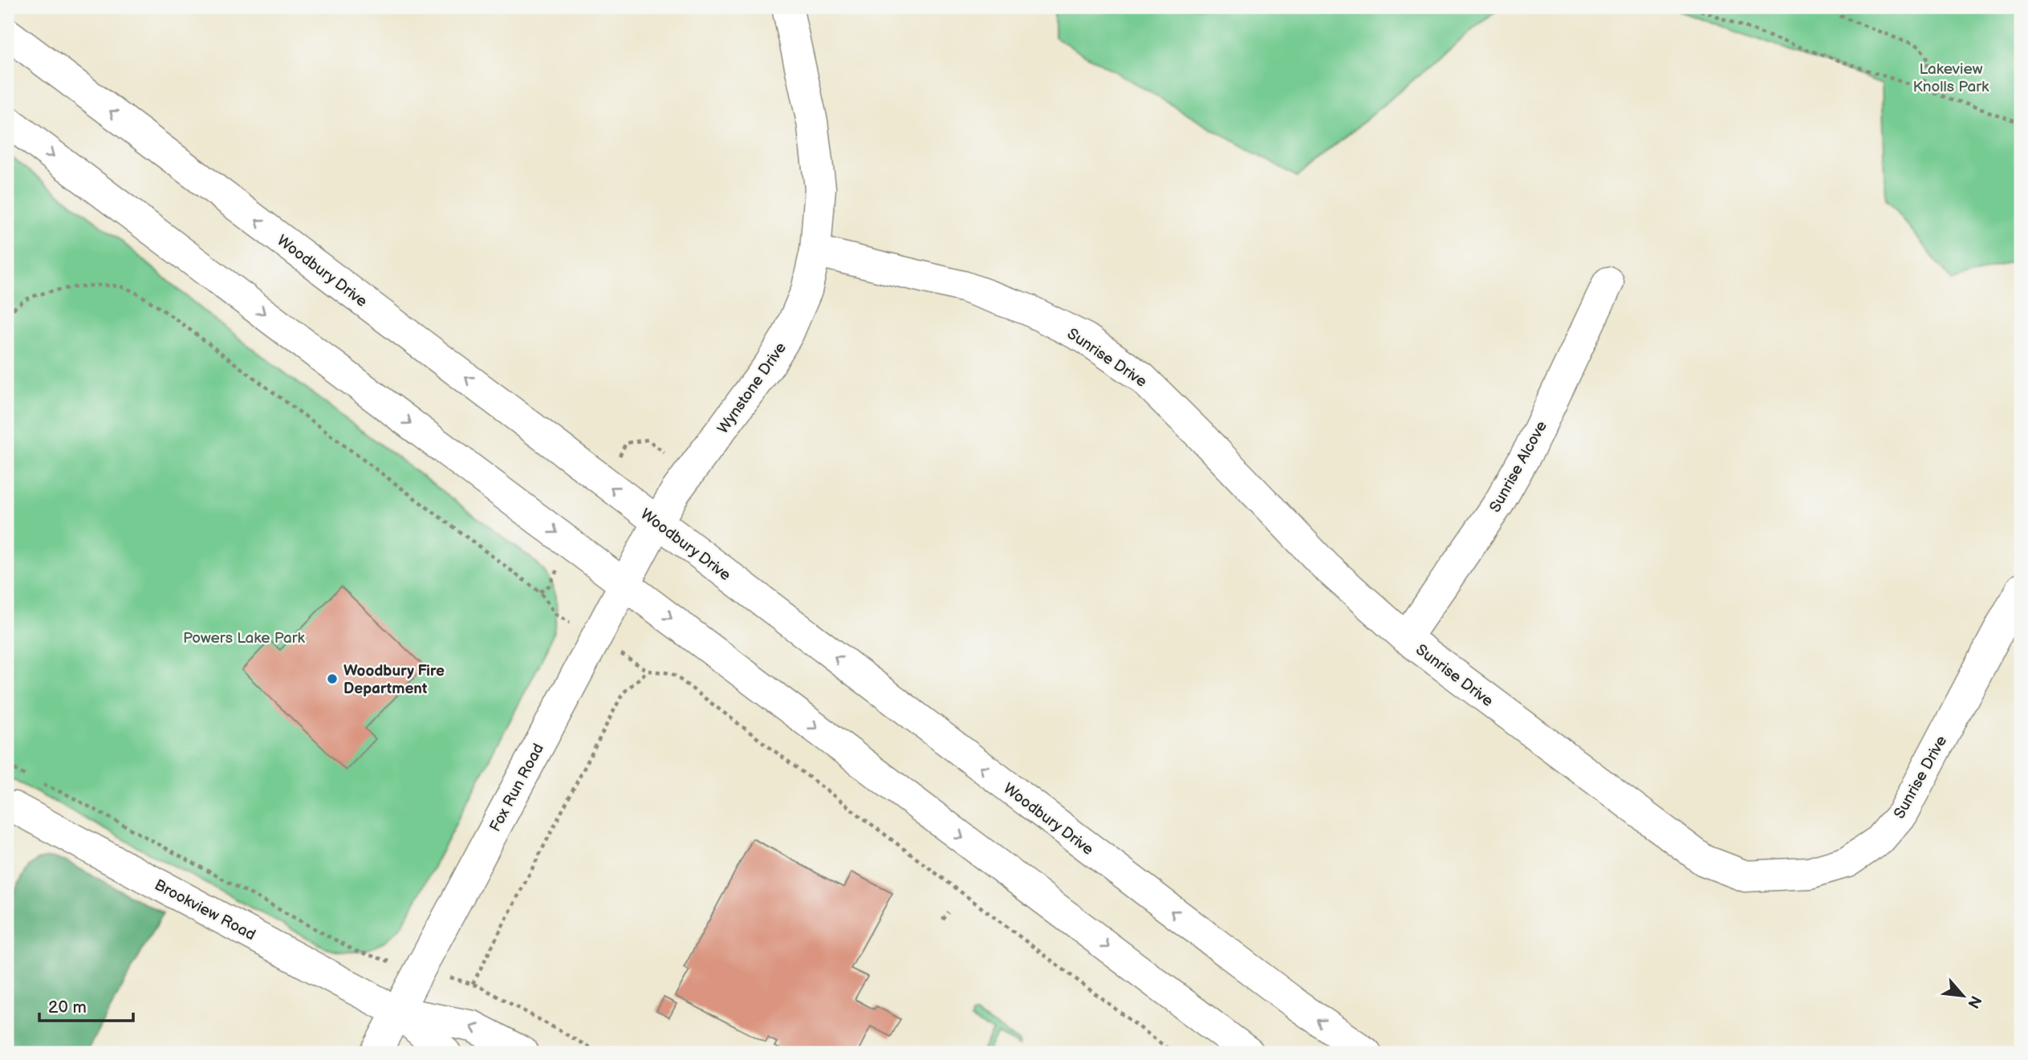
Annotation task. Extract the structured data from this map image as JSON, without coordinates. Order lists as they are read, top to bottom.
{
  "streets": {
    "street": [
      "Woodbury Drive",
      "Sunrise Drive",
      "Wynstone Drive",
      "Sunrise Alcove",
      "Fox Run Road",
      "Brookview Road"
    ]
  },
  "crossings": [
    ["Woodbury Drive", "Wynstone Drive"],
    ["Woodbury Drive", "Fox Run Road"],
    ["Sunrise Drive", "Wynstone Drive"],
    ["Sunrise Drive", "Sunrise Alcove"],
    ["Wynstone Drive", "Fox Run Road"],
    ["Fox Run Road", "Brookview Road"]
  ],
  "parks": ["Lakeview Knolls Park", "Powers Lake Park"],
  "places": ["Woodbury Fire Department"],
  "scale_bar": "20 m",
  "north": "bottom right"
}
